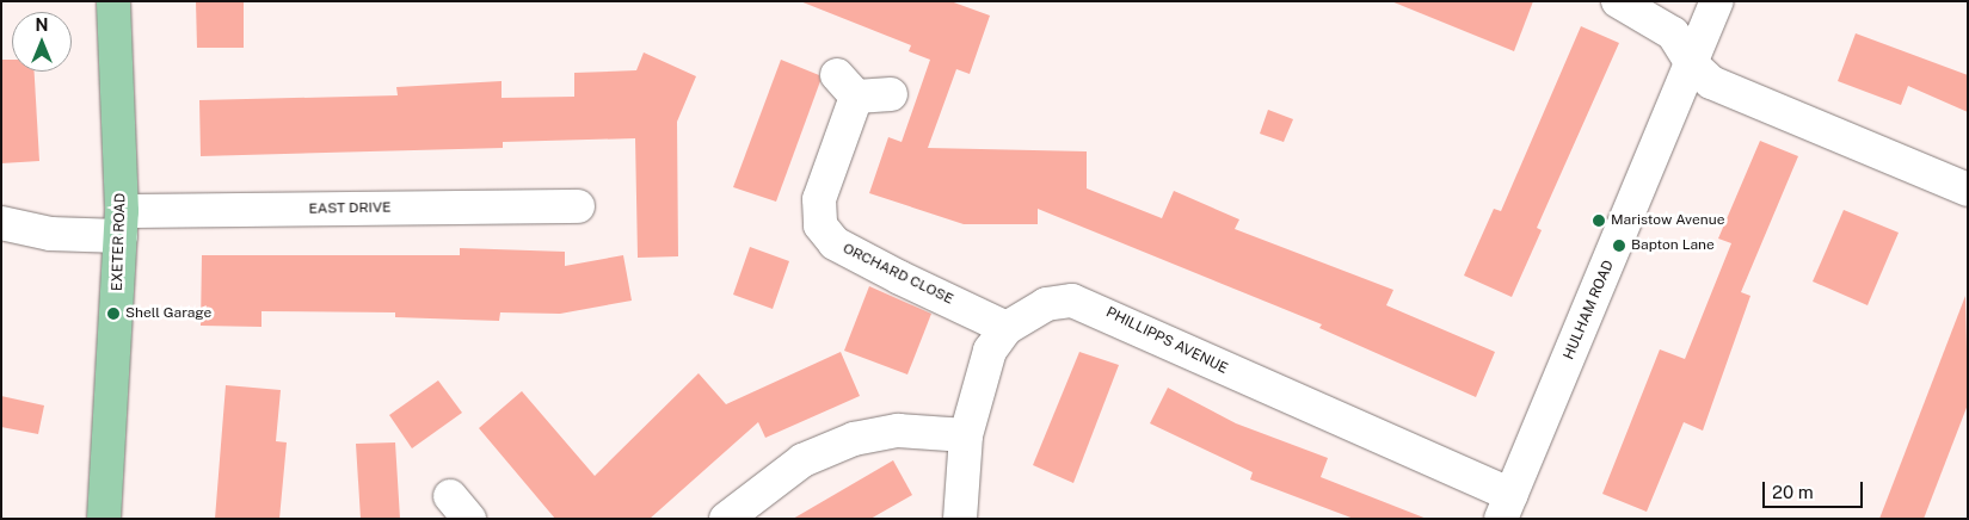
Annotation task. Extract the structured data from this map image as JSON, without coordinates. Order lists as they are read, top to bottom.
{
  "streets": {
    "highway": ["EXETER ROAD"],
    "street": [
      "EAST DRIVE",
      "ORCHARD CLOSE",
      "HULHAM ROAD",
      "PHILLIPPS AVENUE"
    ]
  },
  "crossings": [
    ["EAST DRIVE", "EXETER ROAD"],
    ["ORCHARD CLOSE", "PHILLIPPS AVENUE"],
    ["HULHAM ROAD", "PHILLIPPS AVENUE"]
  ],
  "places": ["Maristow Avenue", "Bapton Lane", "Shell Garage"],
  "scale_bar": "20 m",
  "north": "top"
}
